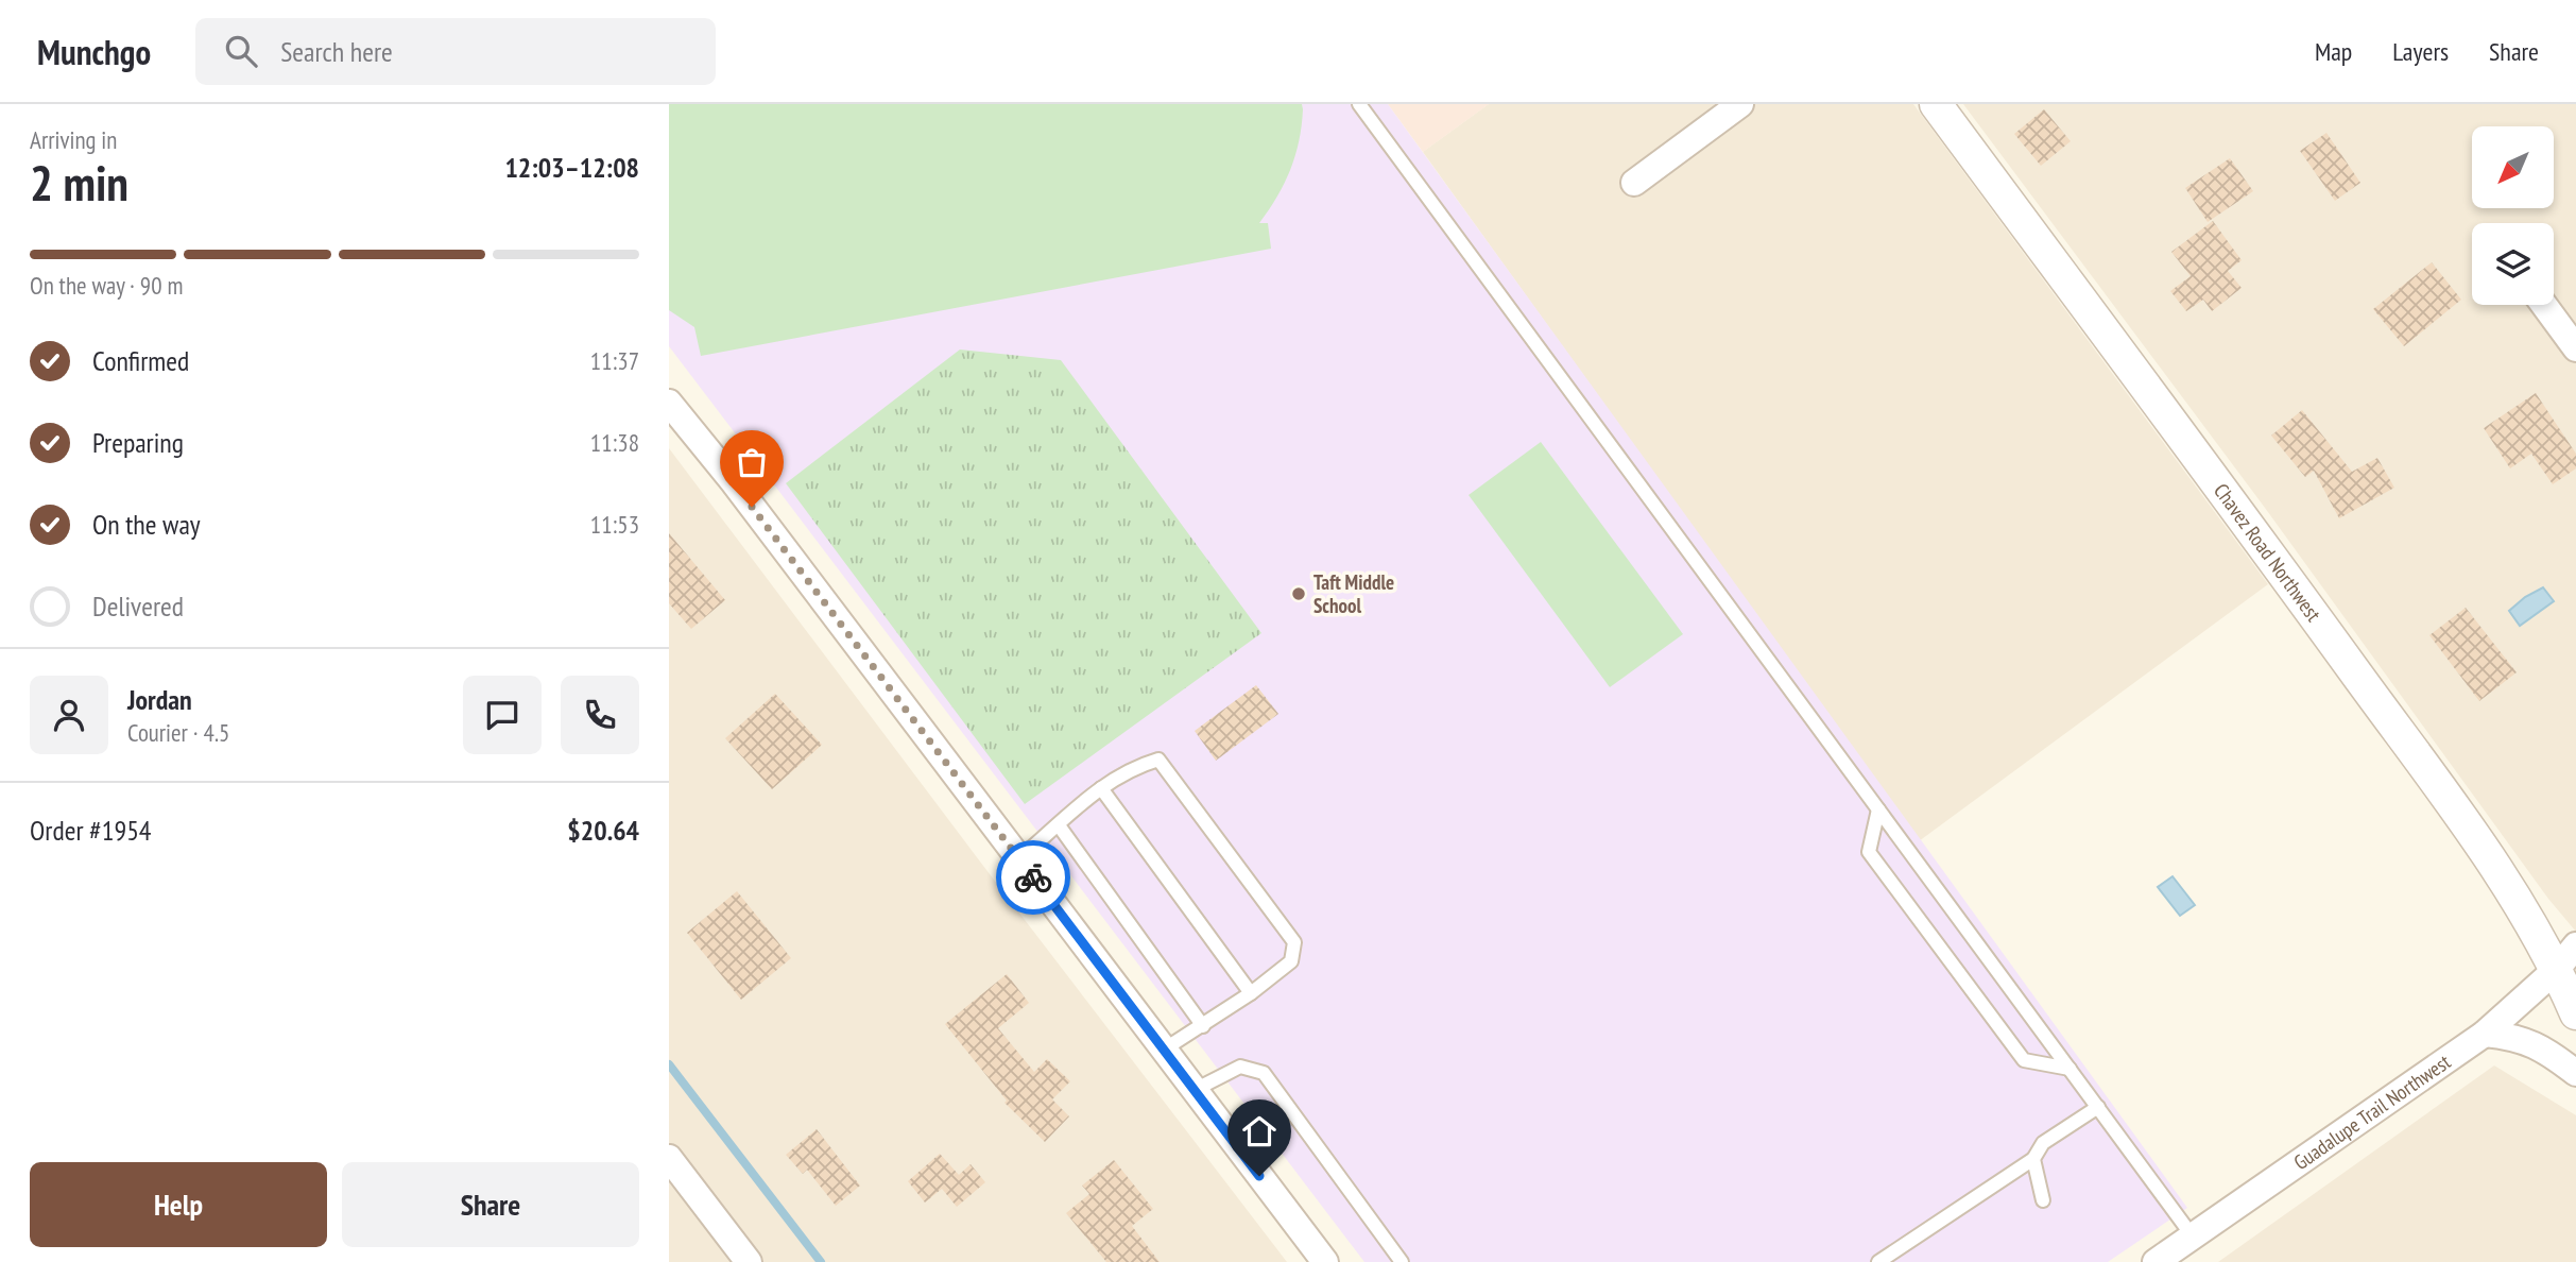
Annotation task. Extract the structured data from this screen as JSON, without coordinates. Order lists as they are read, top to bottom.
{
  "streets": {
    "street": ["Chavez Road Northwest", "Guadalupe Trail Northwest"]
  },
  "crossings": [
    ["Chavez Road Northwest", "Guadalupe Trail Northwest"]
  ],
  "places": ["Taft Middle School"],
  "north": "bottom left",
  "page": {
    "header": "Munchgo",
    "search": "Search here",
    "nav": ["Map", "Layers", "Share"],
    "heading": ["2 min", "Arriving in", "12:03–12:08"],
    "panel": [
      "Jordan",
      "Courier · 4.5",
      "Order #1954",
      "$20.64"
    ],
    "bar": "On the way · 90 m",
    "list": [
      ["Confirmed", "11:37"],
      ["Preparing", "11:38"],
      ["On the way", "11:53"],
      "Delivered"
    ],
    "buttons": ["Help", "Share"]
  }
}
